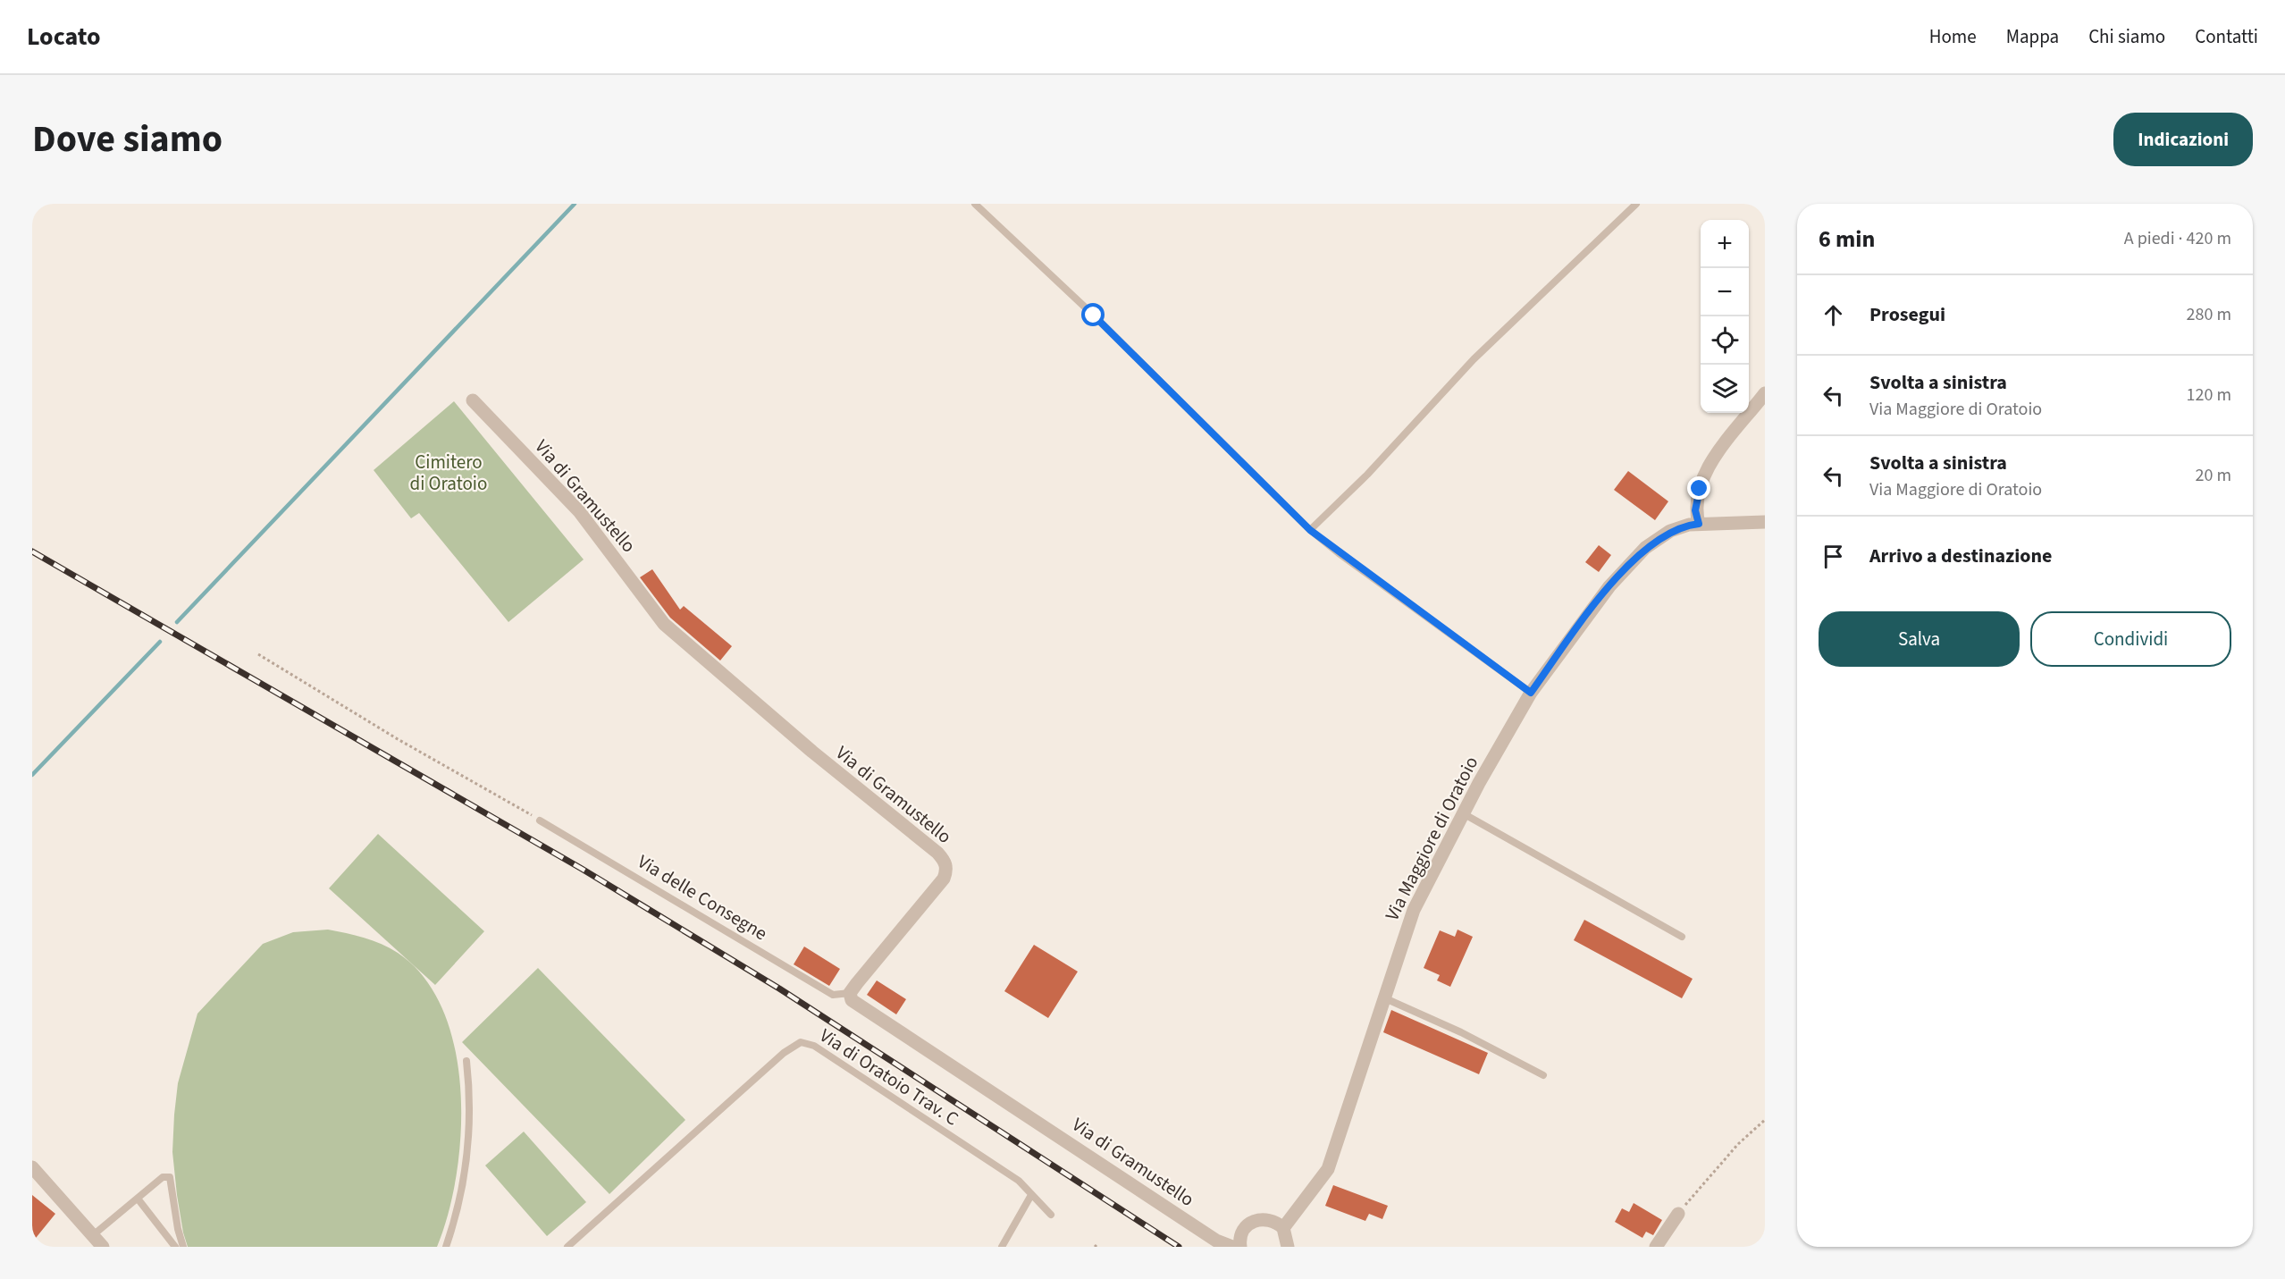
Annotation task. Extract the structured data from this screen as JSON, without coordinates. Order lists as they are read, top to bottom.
{
  "streets": {
    "street": ["Via di Gramustello", "Via Maggiore di Oratoio"],
    "lane": ["Via delle Consegne", "Via di Oratoio Trav. C"]
  },
  "crossings": [
    ["Via di Gramustello", "Via delle Consegne"]
  ],
  "parks": ["Cimitero di Oratoio"],
  "page": {
    "header": "Locato",
    "nav": [
      "Home",
      "Mappa",
      "Chi siamo",
      "Contatti"
    ],
    "title": "Dove siamo",
    "buttons": [
      "Indicazioni",
      ["Salva", "Condividi"]
    ],
    "heading": ["6 min", "A piedi · 420 m"],
    "map_buttons": ["+", "−"],
    "list": [
      ["Prosegui", "280 m"],
      ["Svolta a sinistra", "Via Maggiore di Oratoio", "120 m"],
      ["Svolta a sinistra", "Via Maggiore di Oratoio", "20 m"],
      "Arrivo a destinazione"
    ]
  }
}
